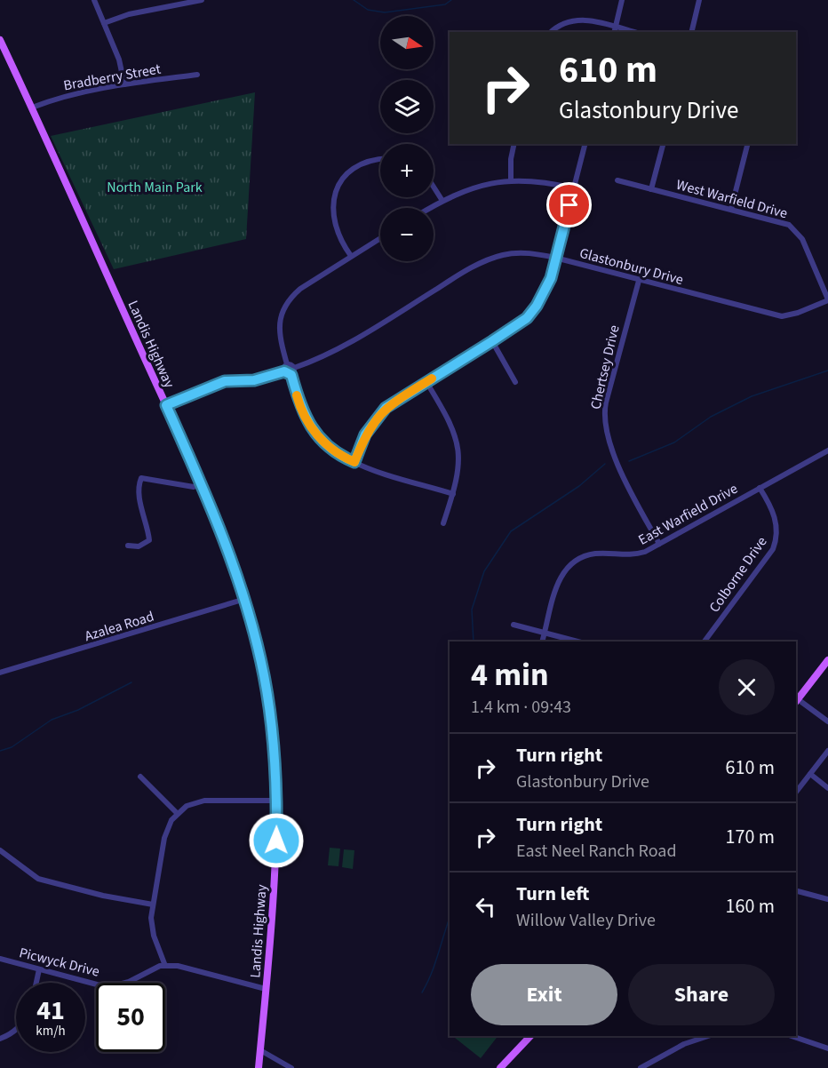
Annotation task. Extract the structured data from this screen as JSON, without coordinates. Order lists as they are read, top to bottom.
{
  "streets": {
    "main road": ["Landis Highway"],
    "street": [
      "Bradberry Street",
      "West Warfield Drive",
      "Glastonbury Drive",
      "Chertsey Drive",
      "East Warfield Drive",
      "Colborne Drive",
      "Azalea Road",
      "Picwyck Drive"
    ]
  },
  "crossings": [
    ["Bradberry Street", "Landis Highway"],
    ["West Warfield Drive", "Glastonbury Drive"],
    ["Glastonbury Drive", "Chertsey Drive"],
    ["Landis Highway", "Azalea Road"],
    ["Chertsey Drive", "East Warfield Drive"],
    ["East Warfield Drive", "Colborne Drive"]
  ],
  "parks": ["North Main Park"],
  "north": "right",
  "page": {
    "map_buttons": ["+", "−"],
    "turn": ["610 m", "Glastonbury Drive"],
    "heading": ["4 min", "1.4 km · 09:43"],
    "list": [
      {
        "name": "Turn right",
        "note": "Glastonbury Drive",
        "value": "610 m"
      },
      {
        "name": "Turn right",
        "note": "East Neel Ranch Road",
        "value": "170 m"
      },
      {
        "name": "Turn left",
        "note": "Willow Valley Drive",
        "value": "160 m"
      }
    ],
    "buttons": ["Exit", "Share"],
    "speed": "41 km/h",
    "limit": "50"
  }
}
